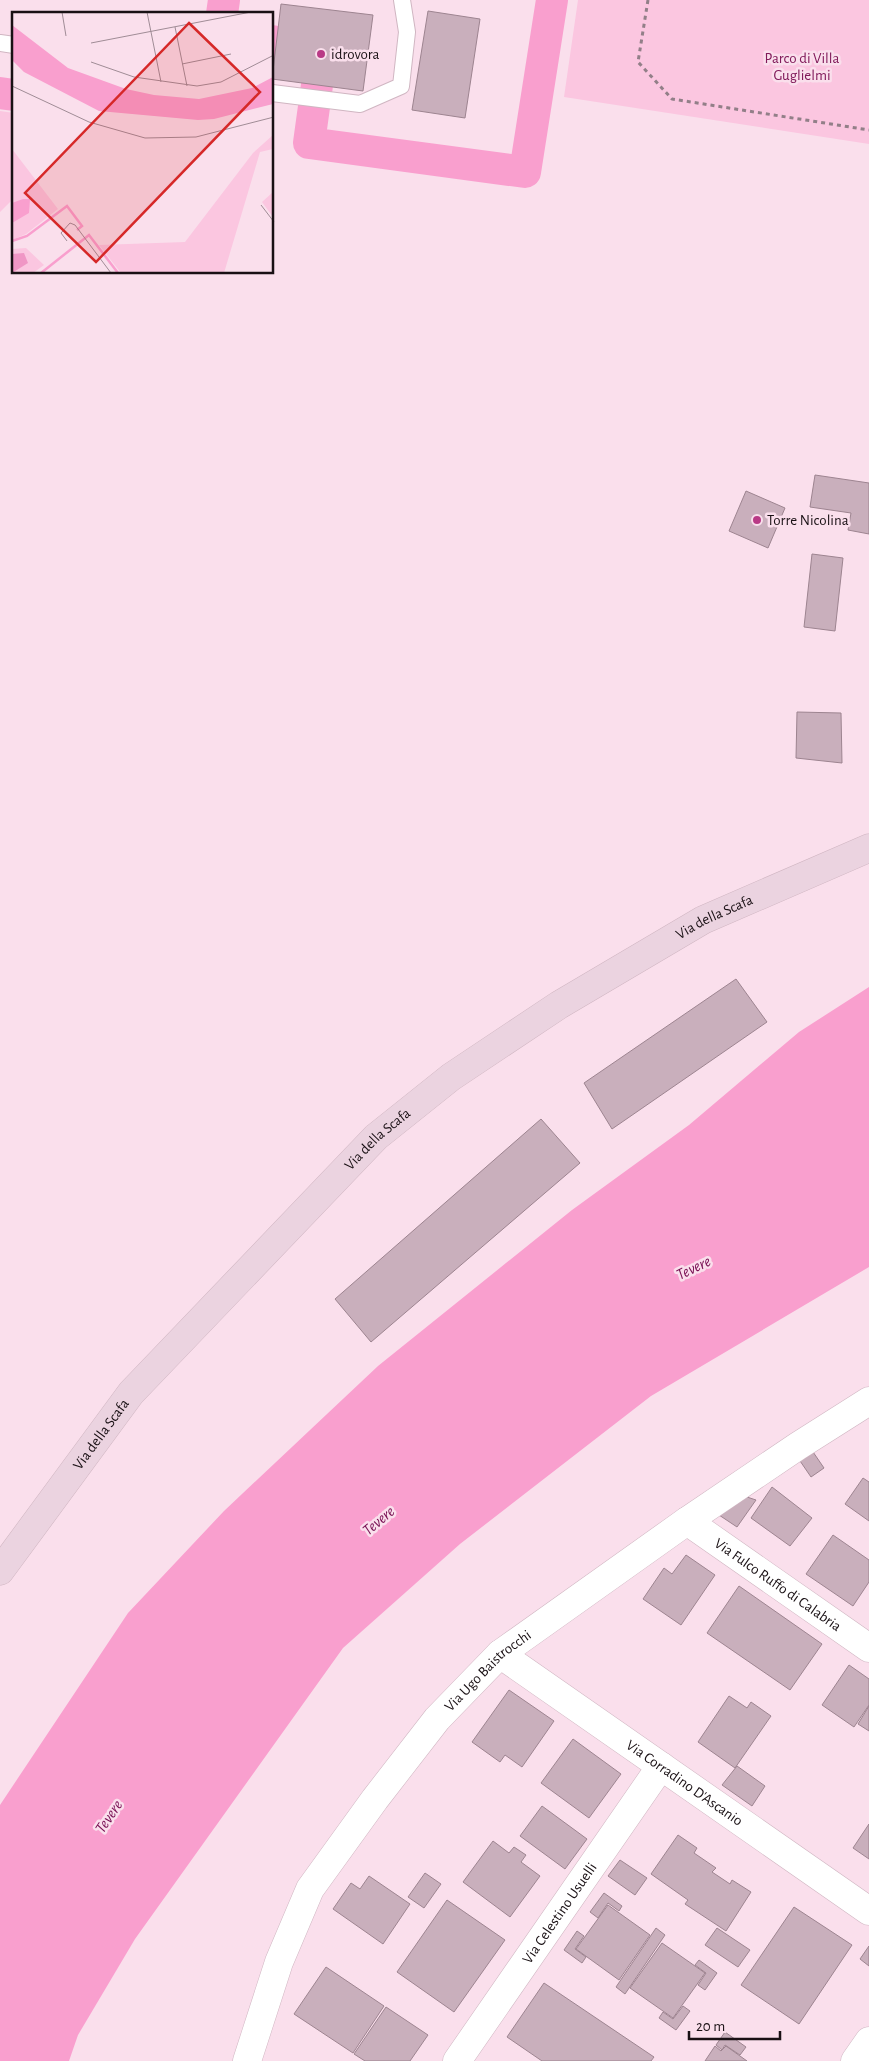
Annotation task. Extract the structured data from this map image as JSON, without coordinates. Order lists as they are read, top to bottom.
{
  "streets": {
    "street": [
      "Via della Scafa",
      "Via Fulco Ruffo di Calabria",
      "Via Ugo Baistrocchi",
      "Via Corradino D'Ascanio",
      "Via Celestino Usuelli"
    ]
  },
  "crossings": [
    ["Via Fulco Ruffo di Calabria", "Via Ugo Baistrocchi"],
    ["Via Ugo Baistrocchi", "Via Corradino D'Ascanio"],
    ["Via Corradino D'Ascanio", "Via Celestino Usuelli"]
  ],
  "water": ["Tevere"],
  "parks": ["Parco di Villa Guglielmi"],
  "places": ["idrovora", "Torre Nicolina"],
  "scale_bar": "20 m"
}
